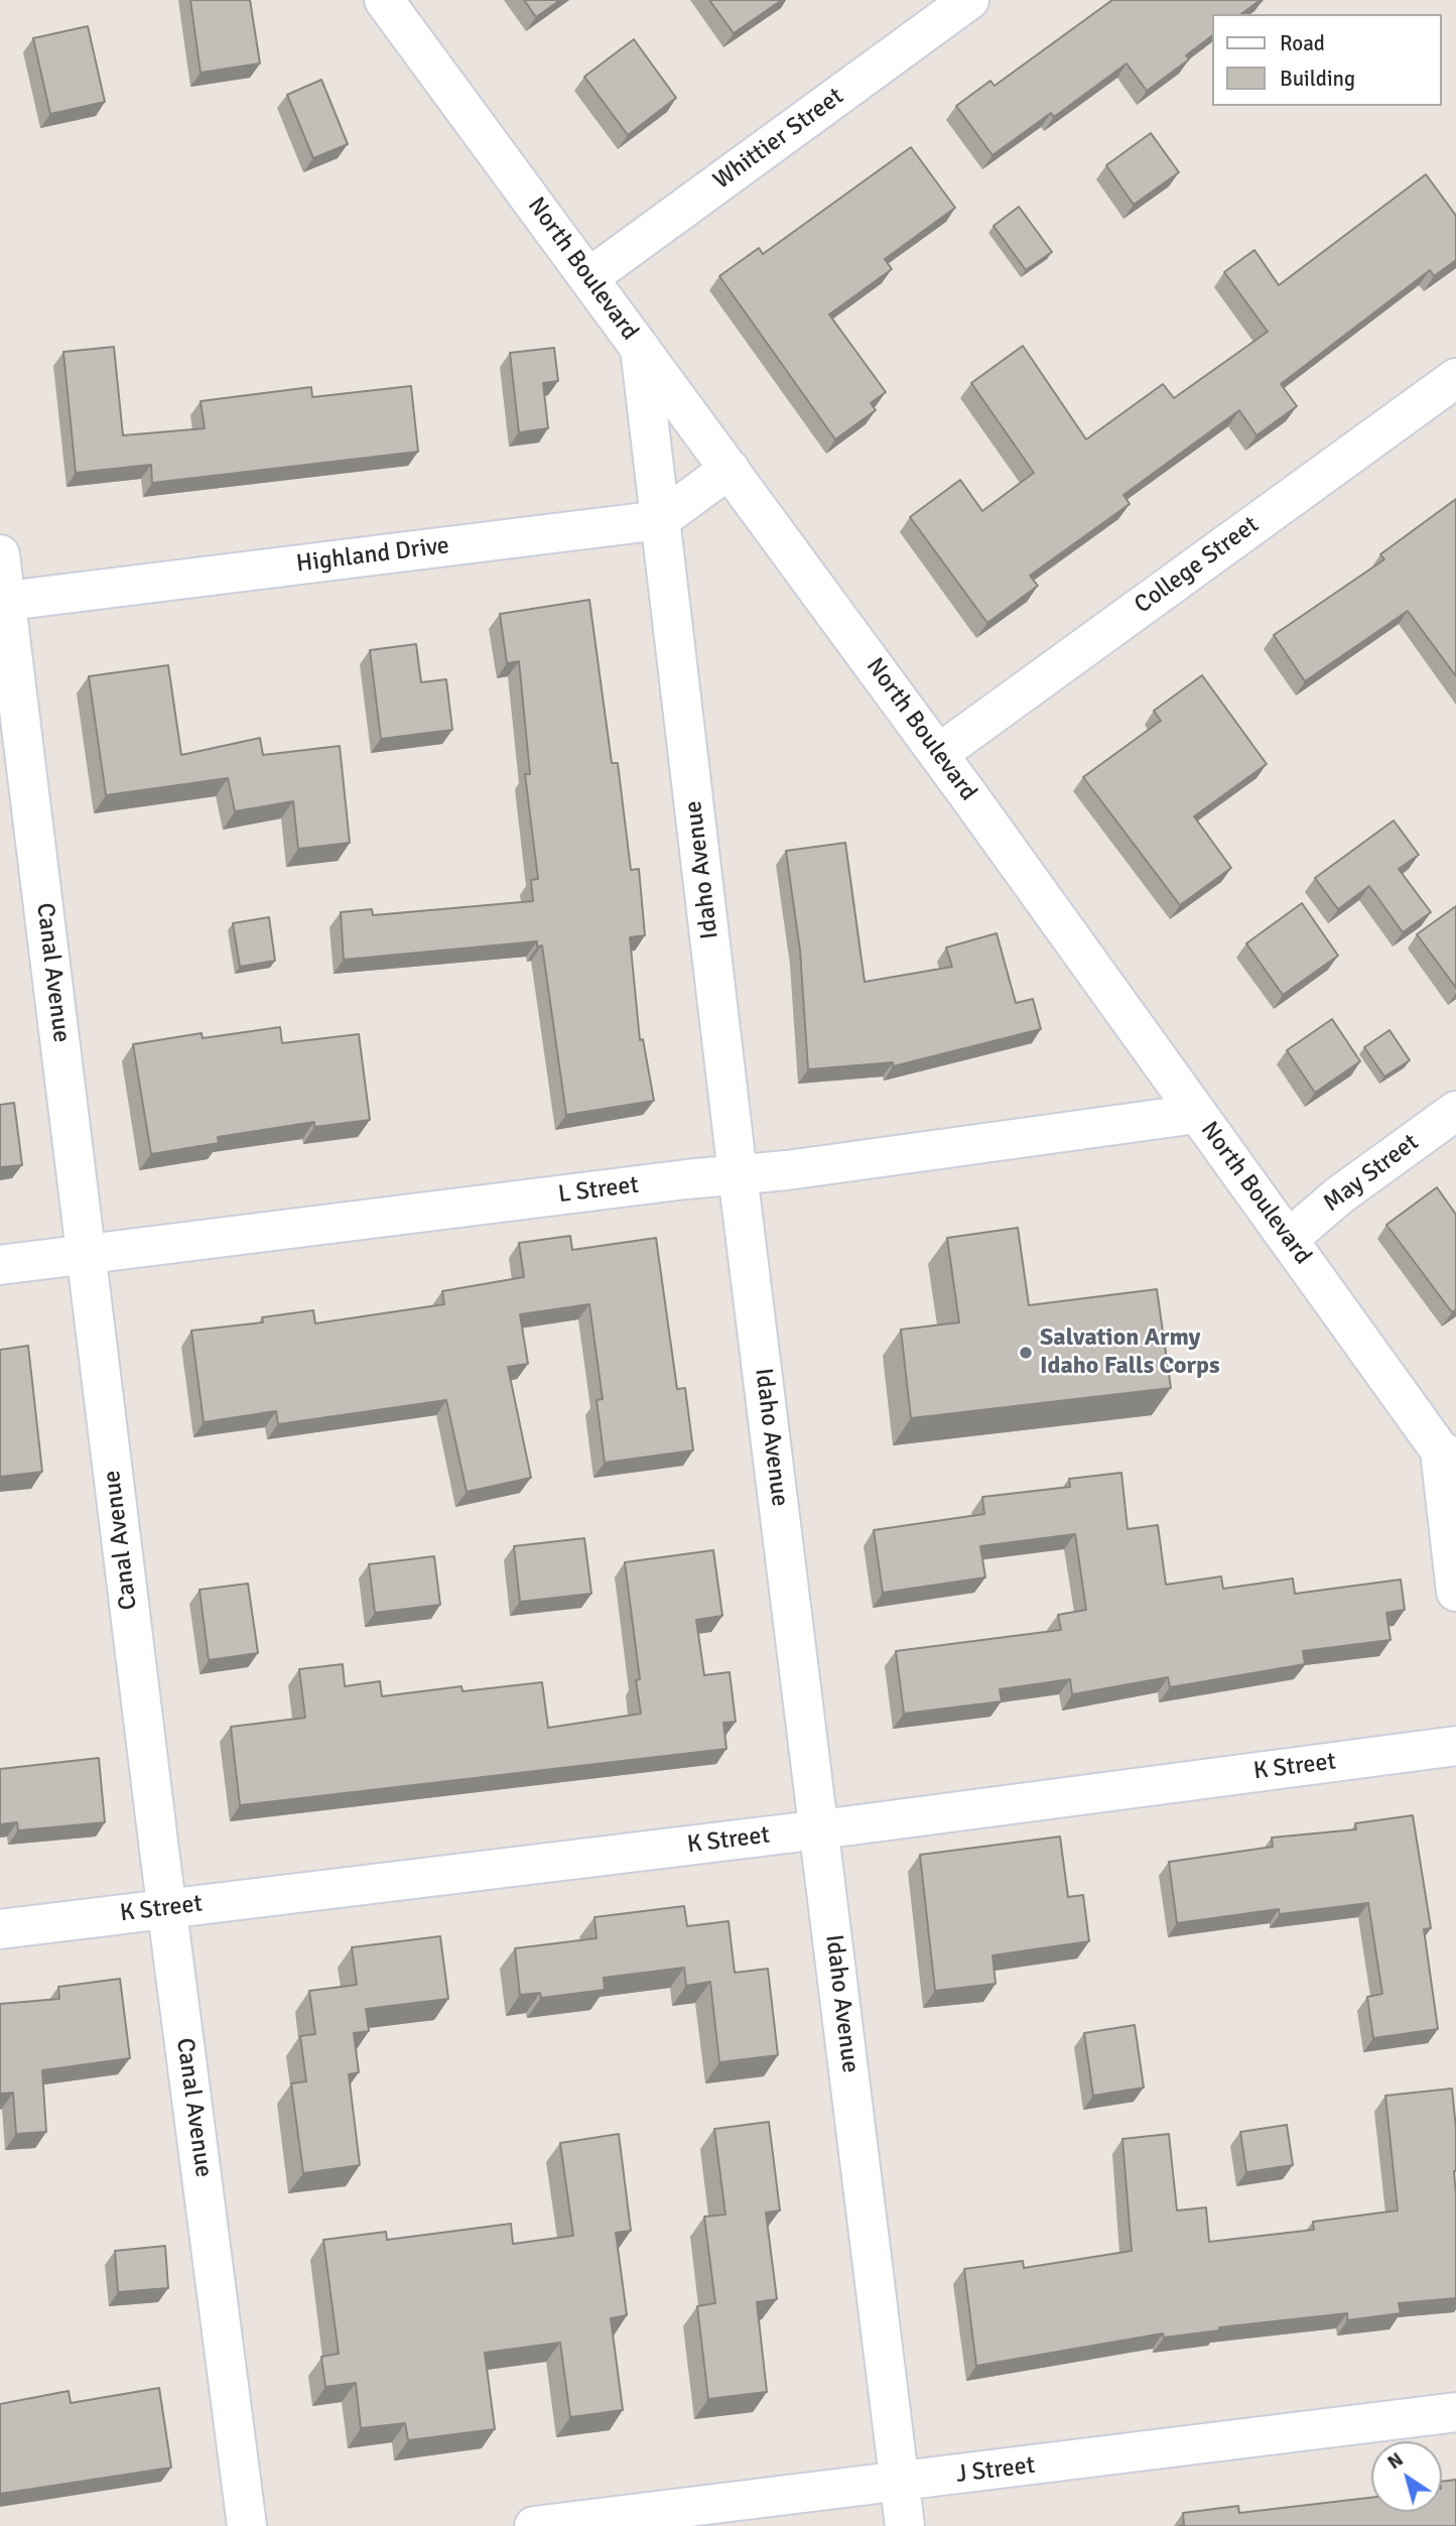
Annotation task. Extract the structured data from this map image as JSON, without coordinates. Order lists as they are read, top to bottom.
{
  "streets": {
    "street": [
      "Whittier Street",
      "North Boulevard",
      "Highland Drive",
      "College Street",
      "Idaho Avenue",
      "Canal Avenue",
      "May Street",
      "L Street",
      "K Street",
      "J Street"
    ]
  },
  "crossings": [
    ["Whittier Street", "North Boulevard"],
    ["North Boulevard", "Highland Drive"],
    ["North Boulevard", "College Street"],
    ["North Boulevard", "Idaho Avenue"],
    ["North Boulevard", "May Street"],
    ["North Boulevard", "L Street"],
    ["Highland Drive", "Idaho Avenue"],
    ["Highland Drive", "Canal Avenue"],
    ["Idaho Avenue", "L Street"],
    ["Idaho Avenue", "K Street"],
    ["Idaho Avenue", "J Street"],
    ["Canal Avenue", "L Street"],
    ["Canal Avenue", "K Street"]
  ],
  "places": ["Salvation Army Idaho Falls Corps"],
  "legend": ["Road", "Building"],
  "north": "top left"
}
